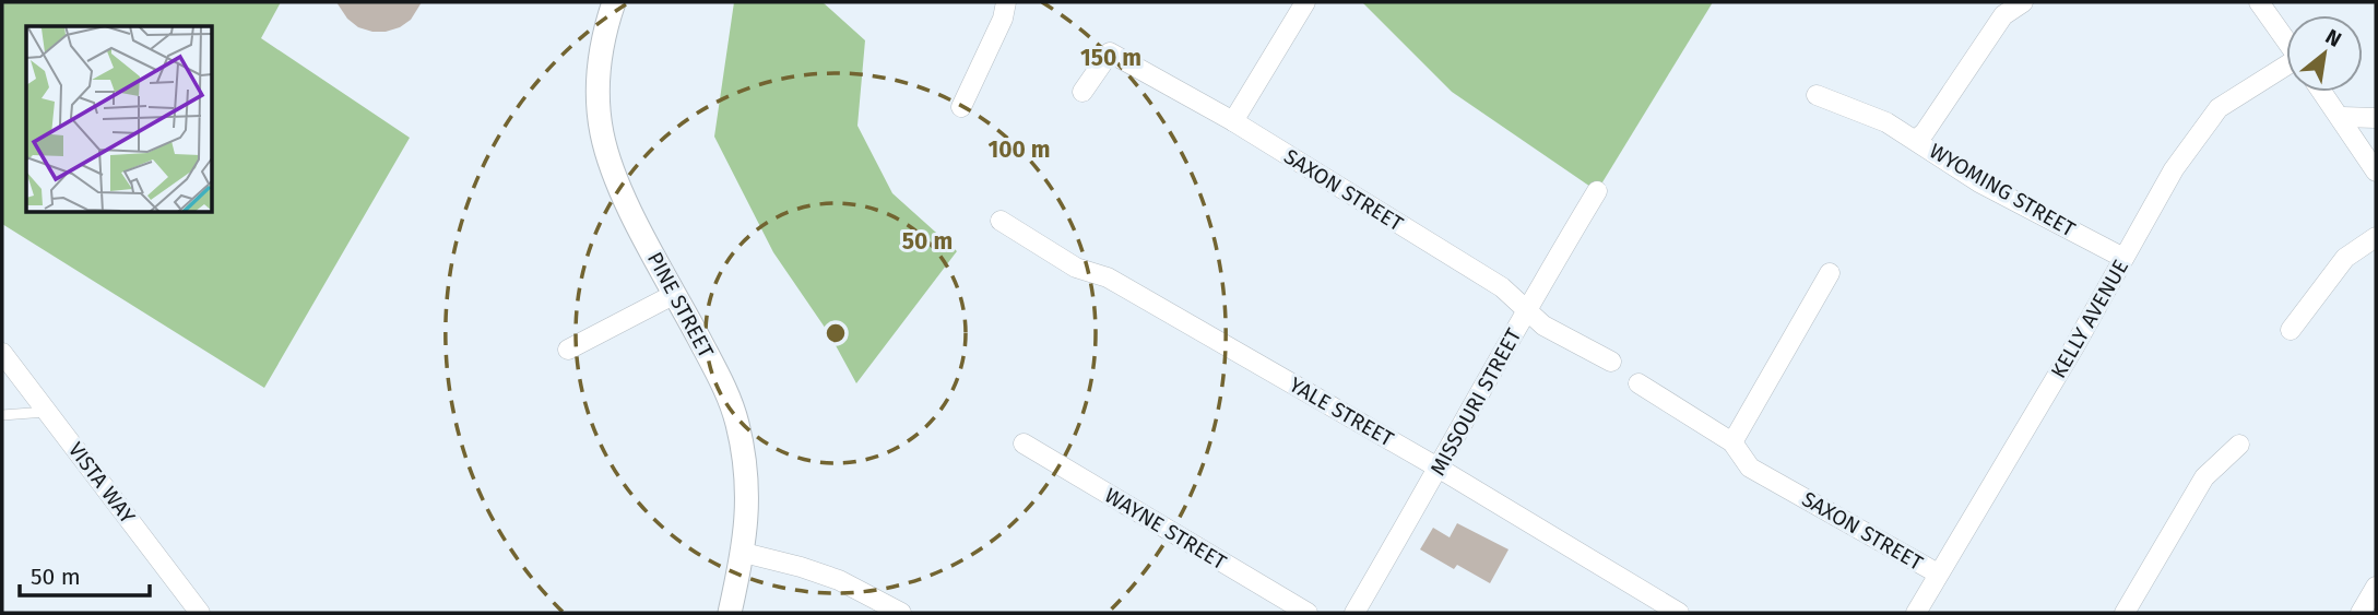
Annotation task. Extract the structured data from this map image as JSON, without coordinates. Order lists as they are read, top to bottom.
{
  "streets": {
    "street": [
      "SAXON STREET",
      "WYOMING STREET",
      "PINE STREET",
      "KELLY AVENUE",
      "MISSOURI STREET",
      "YALE STREET",
      "VISTA WAY",
      "WAYNE STREET"
    ]
  },
  "crossings": [
    ["SAXON STREET", "KELLY AVENUE"],
    ["SAXON STREET", "MISSOURI STREET"],
    ["WYOMING STREET", "KELLY AVENUE"],
    ["MISSOURI STREET", "YALE STREET"]
  ],
  "scale_bar": "50 m",
  "north": "top right",
  "rings": ["150 m", "100 m", "50 m"]
}
